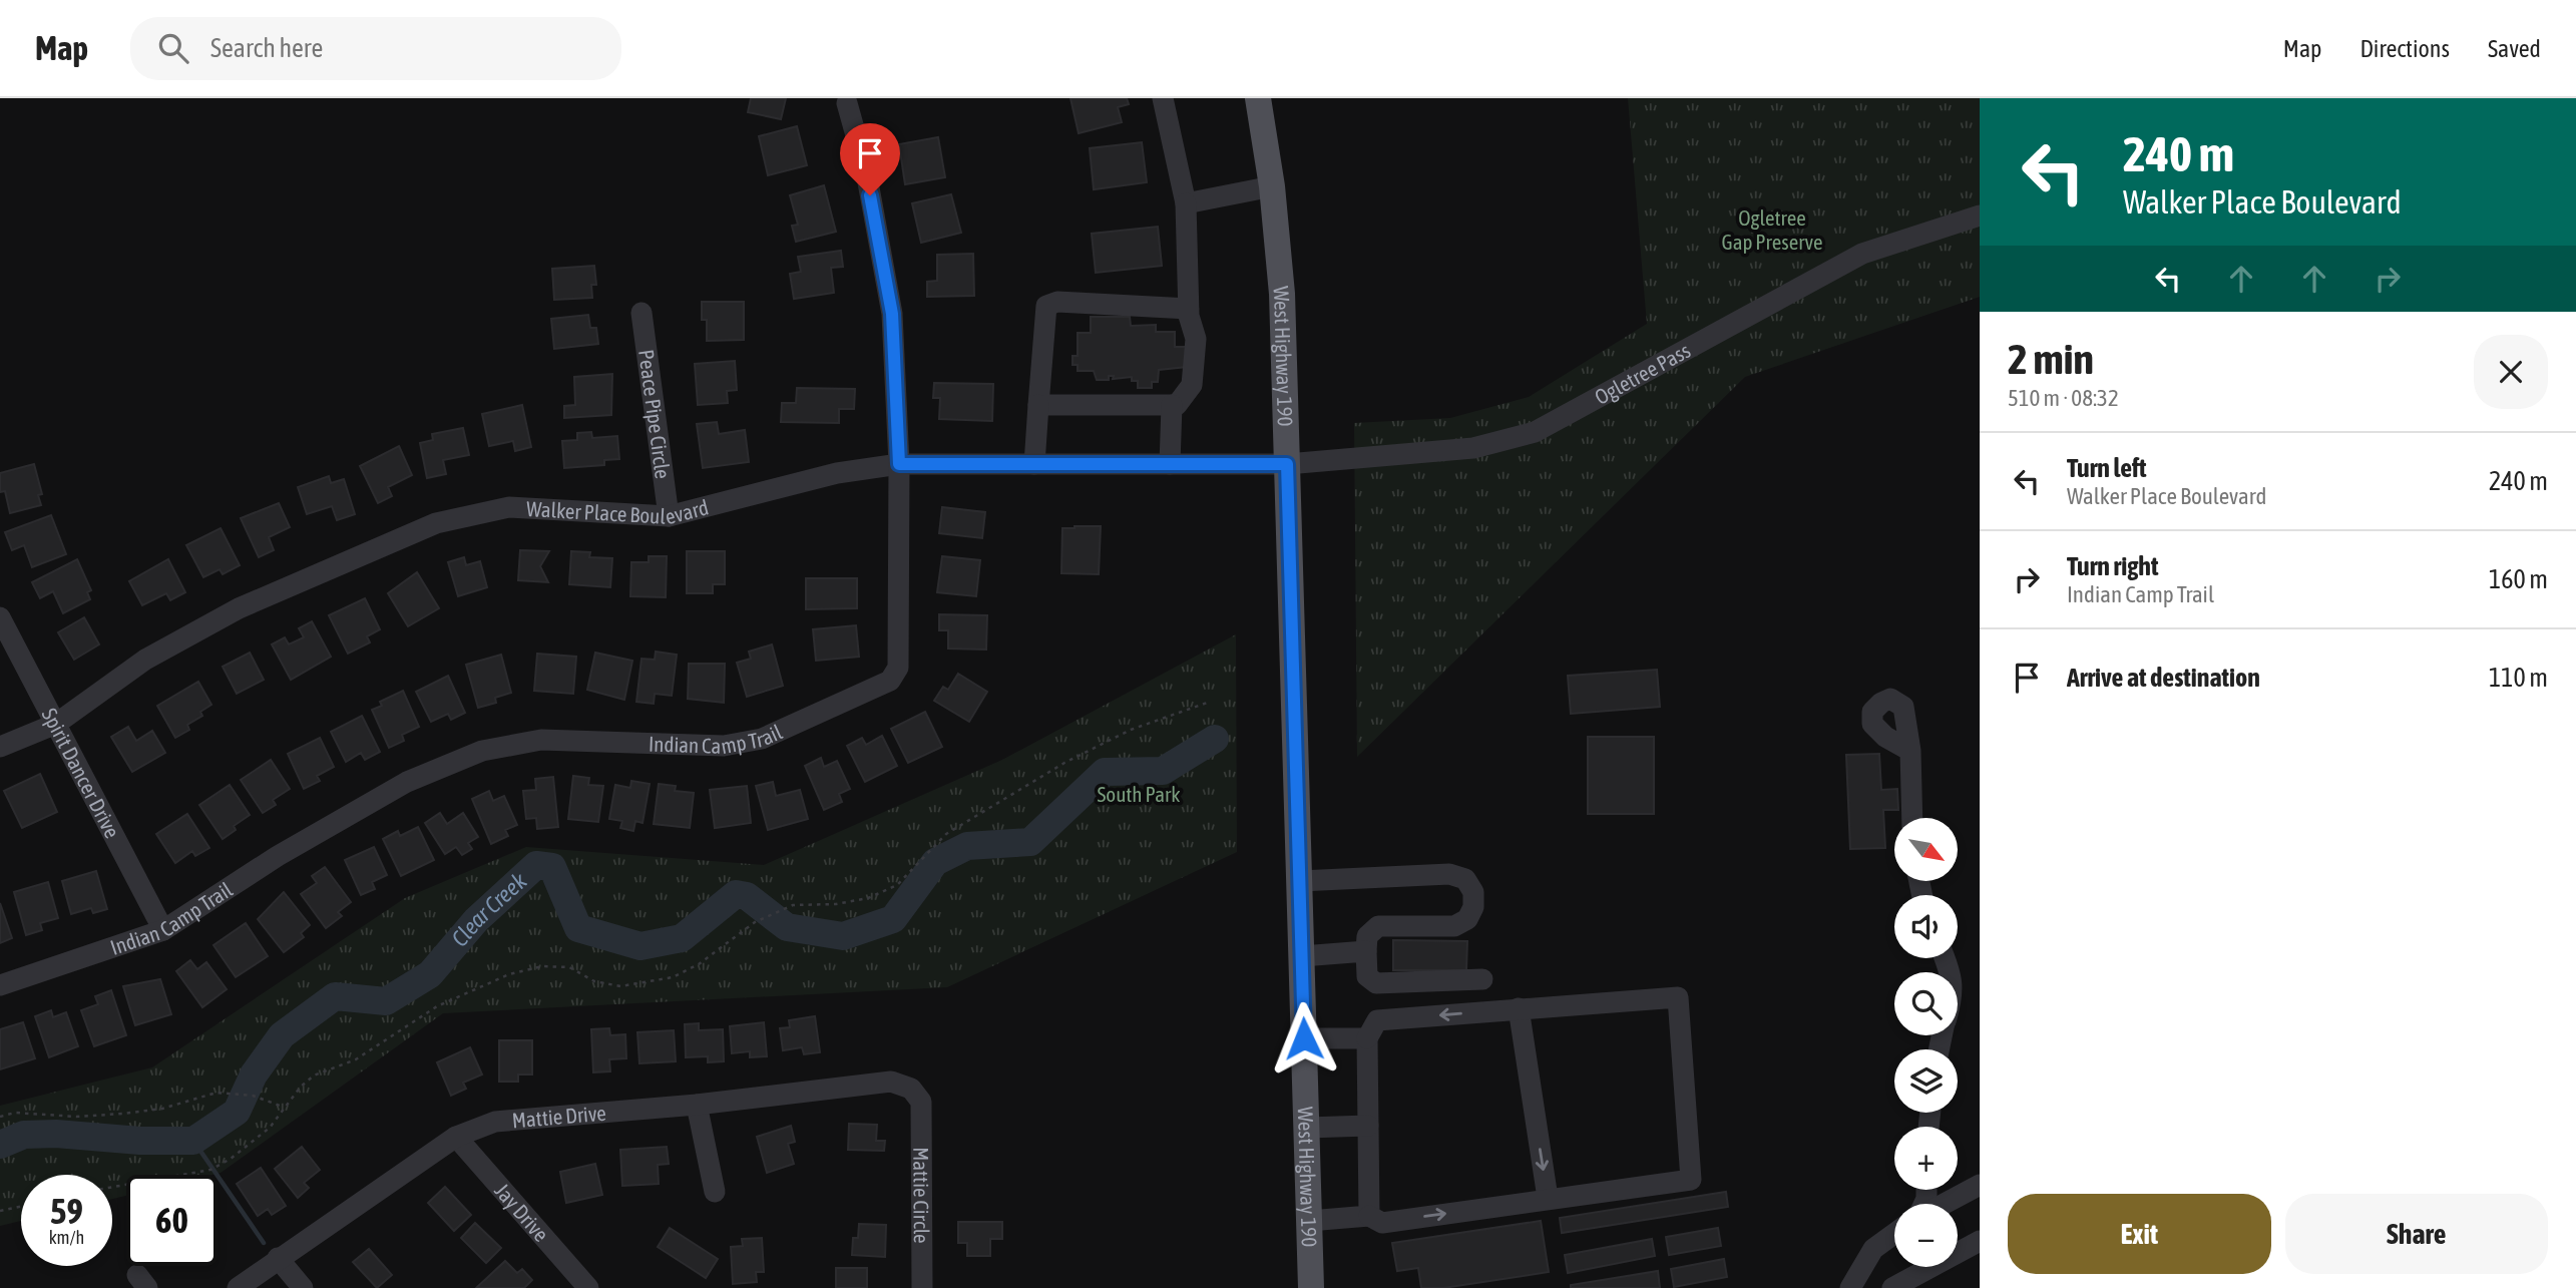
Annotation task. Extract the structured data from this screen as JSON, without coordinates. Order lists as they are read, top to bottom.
{
  "streets": {
    "main road": ["West Highway 190"],
    "street": [
      "Ogletree Pass",
      "Peace Pipe Circle",
      "Walker Place Boulevard",
      "Indian Camp Trail",
      "Spirit Dancer Drive",
      "Mattie Drive",
      "Mattie Circle",
      "Jay Drive"
    ]
  },
  "crossings": [
    ["West Highway 190", "Ogletree Pass"],
    ["West Highway 190", "Walker Place Boulevard"],
    ["Ogletree Pass", "Walker Place Boulevard"],
    ["Peace Pipe Circle", "Walker Place Boulevard"],
    ["Walker Place Boulevard", "Indian Camp Trail"],
    ["Walker Place Boulevard", "Spirit Dancer Drive"],
    ["Indian Camp Trail", "Spirit Dancer Drive"],
    ["Mattie Drive", "Mattie Circle"],
    ["Mattie Drive", "Jay Drive"]
  ],
  "water": ["Clear Creek"],
  "parks": ["Ogletree Gap Preserve", "South Park"],
  "north": "bottom right",
  "page": {
    "header": "Map",
    "search": "Search here",
    "nav": ["Map", "Directions", "Saved"],
    "turn": ["240 m", "Walker Place Boulevard"],
    "heading": ["2 min", "510 m · 08:32"],
    "list": [
      {
        "name": "Turn left",
        "note": "Walker Place Boulevard",
        "value": "240 m"
      },
      {
        "name": "Turn right",
        "note": "Indian Camp Trail",
        "value": "160 m"
      },
      {
        "name": "Arrive at destination",
        "value": "110 m"
      }
    ],
    "map_buttons": ["+", "−"],
    "speed": "59 km/h",
    "limit": "60",
    "buttons": ["Exit", "Share"]
  }
}
